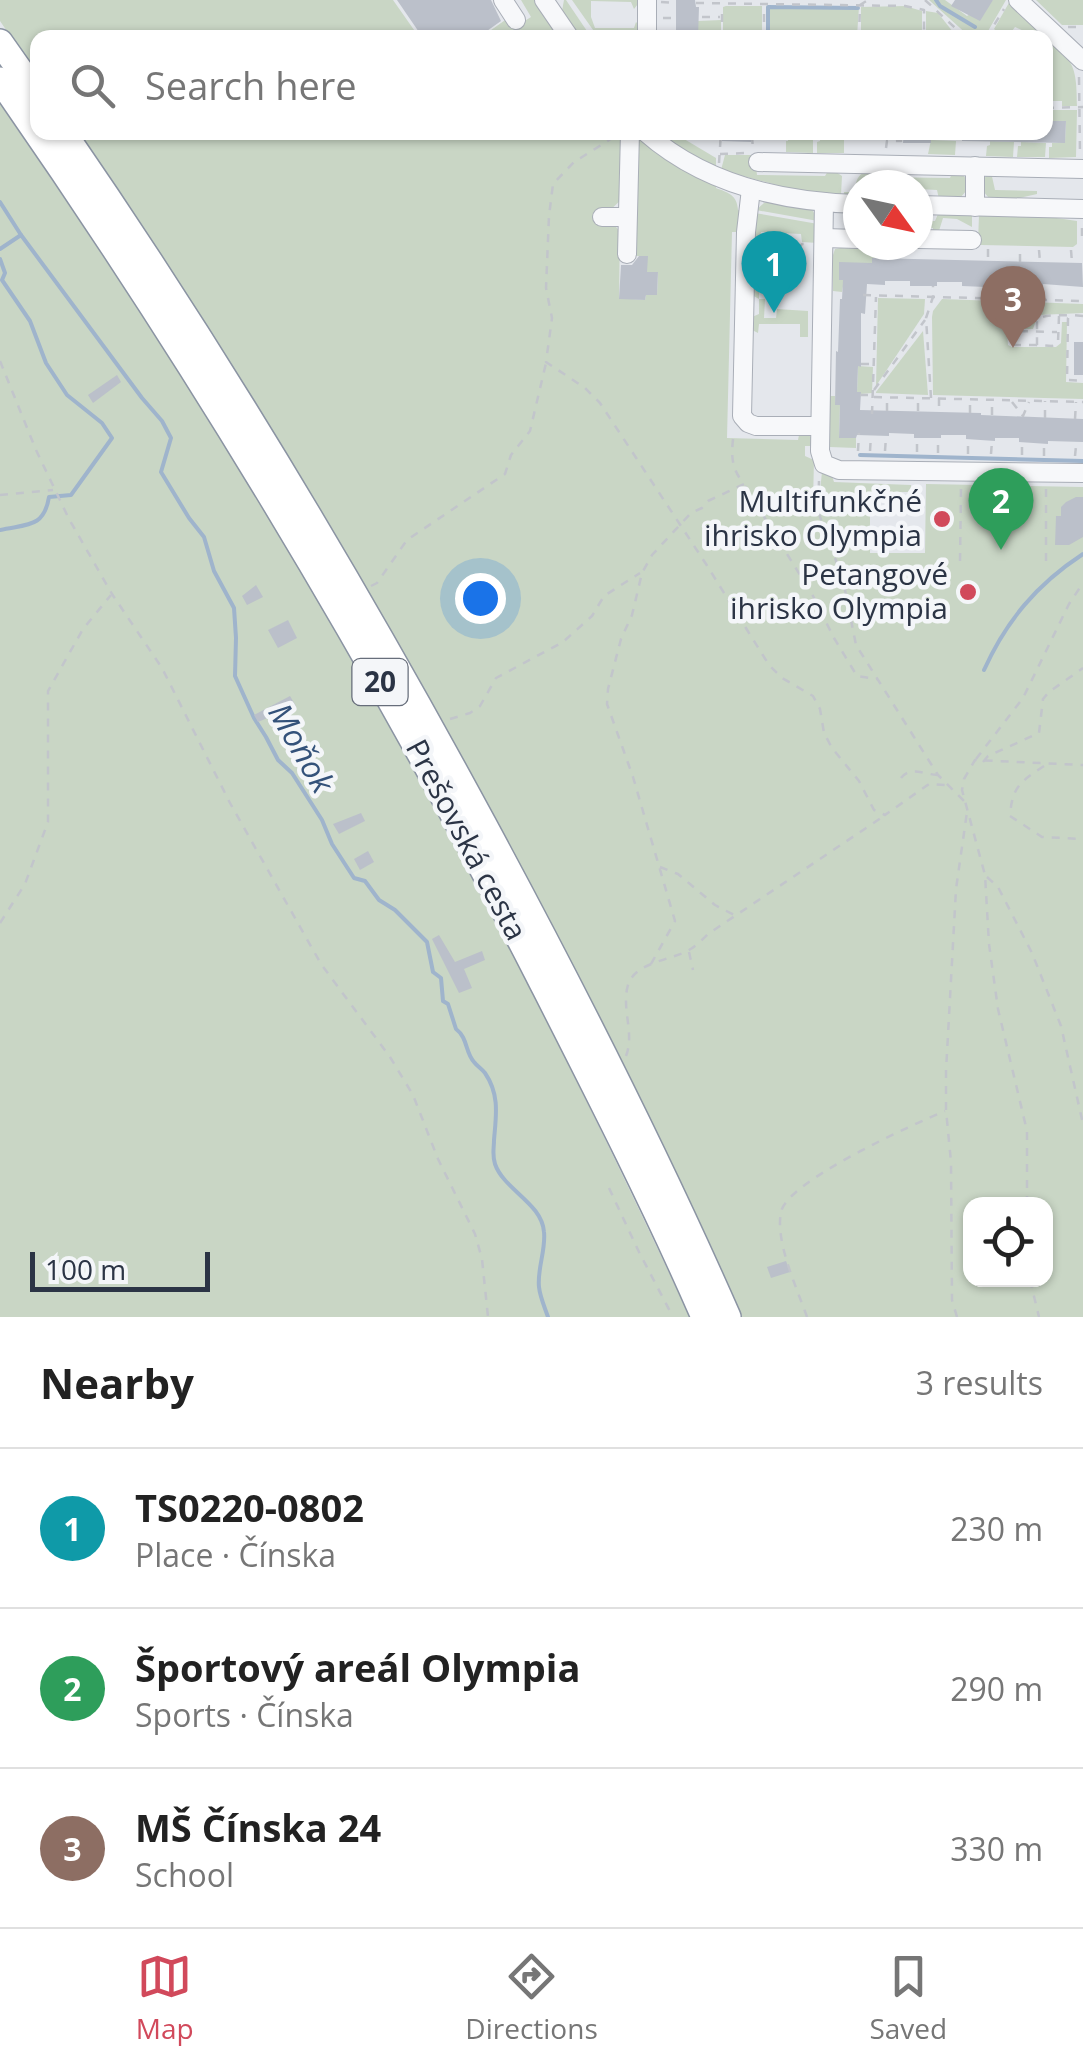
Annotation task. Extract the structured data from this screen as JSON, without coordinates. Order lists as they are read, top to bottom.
{
  "streets": {
    "highway": ["20", "Prešovská cesta"]
  },
  "water": ["Moňok"],
  "places": ["Multifunkčné ihrisko Olympia", "Petangové ihrisko Olympia"],
  "scale_bar": "100 m",
  "north": "bottom right",
  "page": {
    "search": "Search here",
    "pins": ["1", "3", "2"],
    "scale": "100 m",
    "heading": ["Nearby", "3 results"],
    "list": [
      {
        "mark": "1",
        "name": "TS0220-0802",
        "note": "Place · Čínska",
        "value": "230 m"
      },
      {
        "mark": "2",
        "name": "Športový areál Olympia",
        "note": "Sports · Čínska",
        "value": "290 m"
      },
      {
        "mark": "3",
        "name": "MŠ Čínska 24",
        "note": "School",
        "value": "330 m"
      }
    ],
    "nav": ["Map", "Directions", "Saved"]
  }
}
